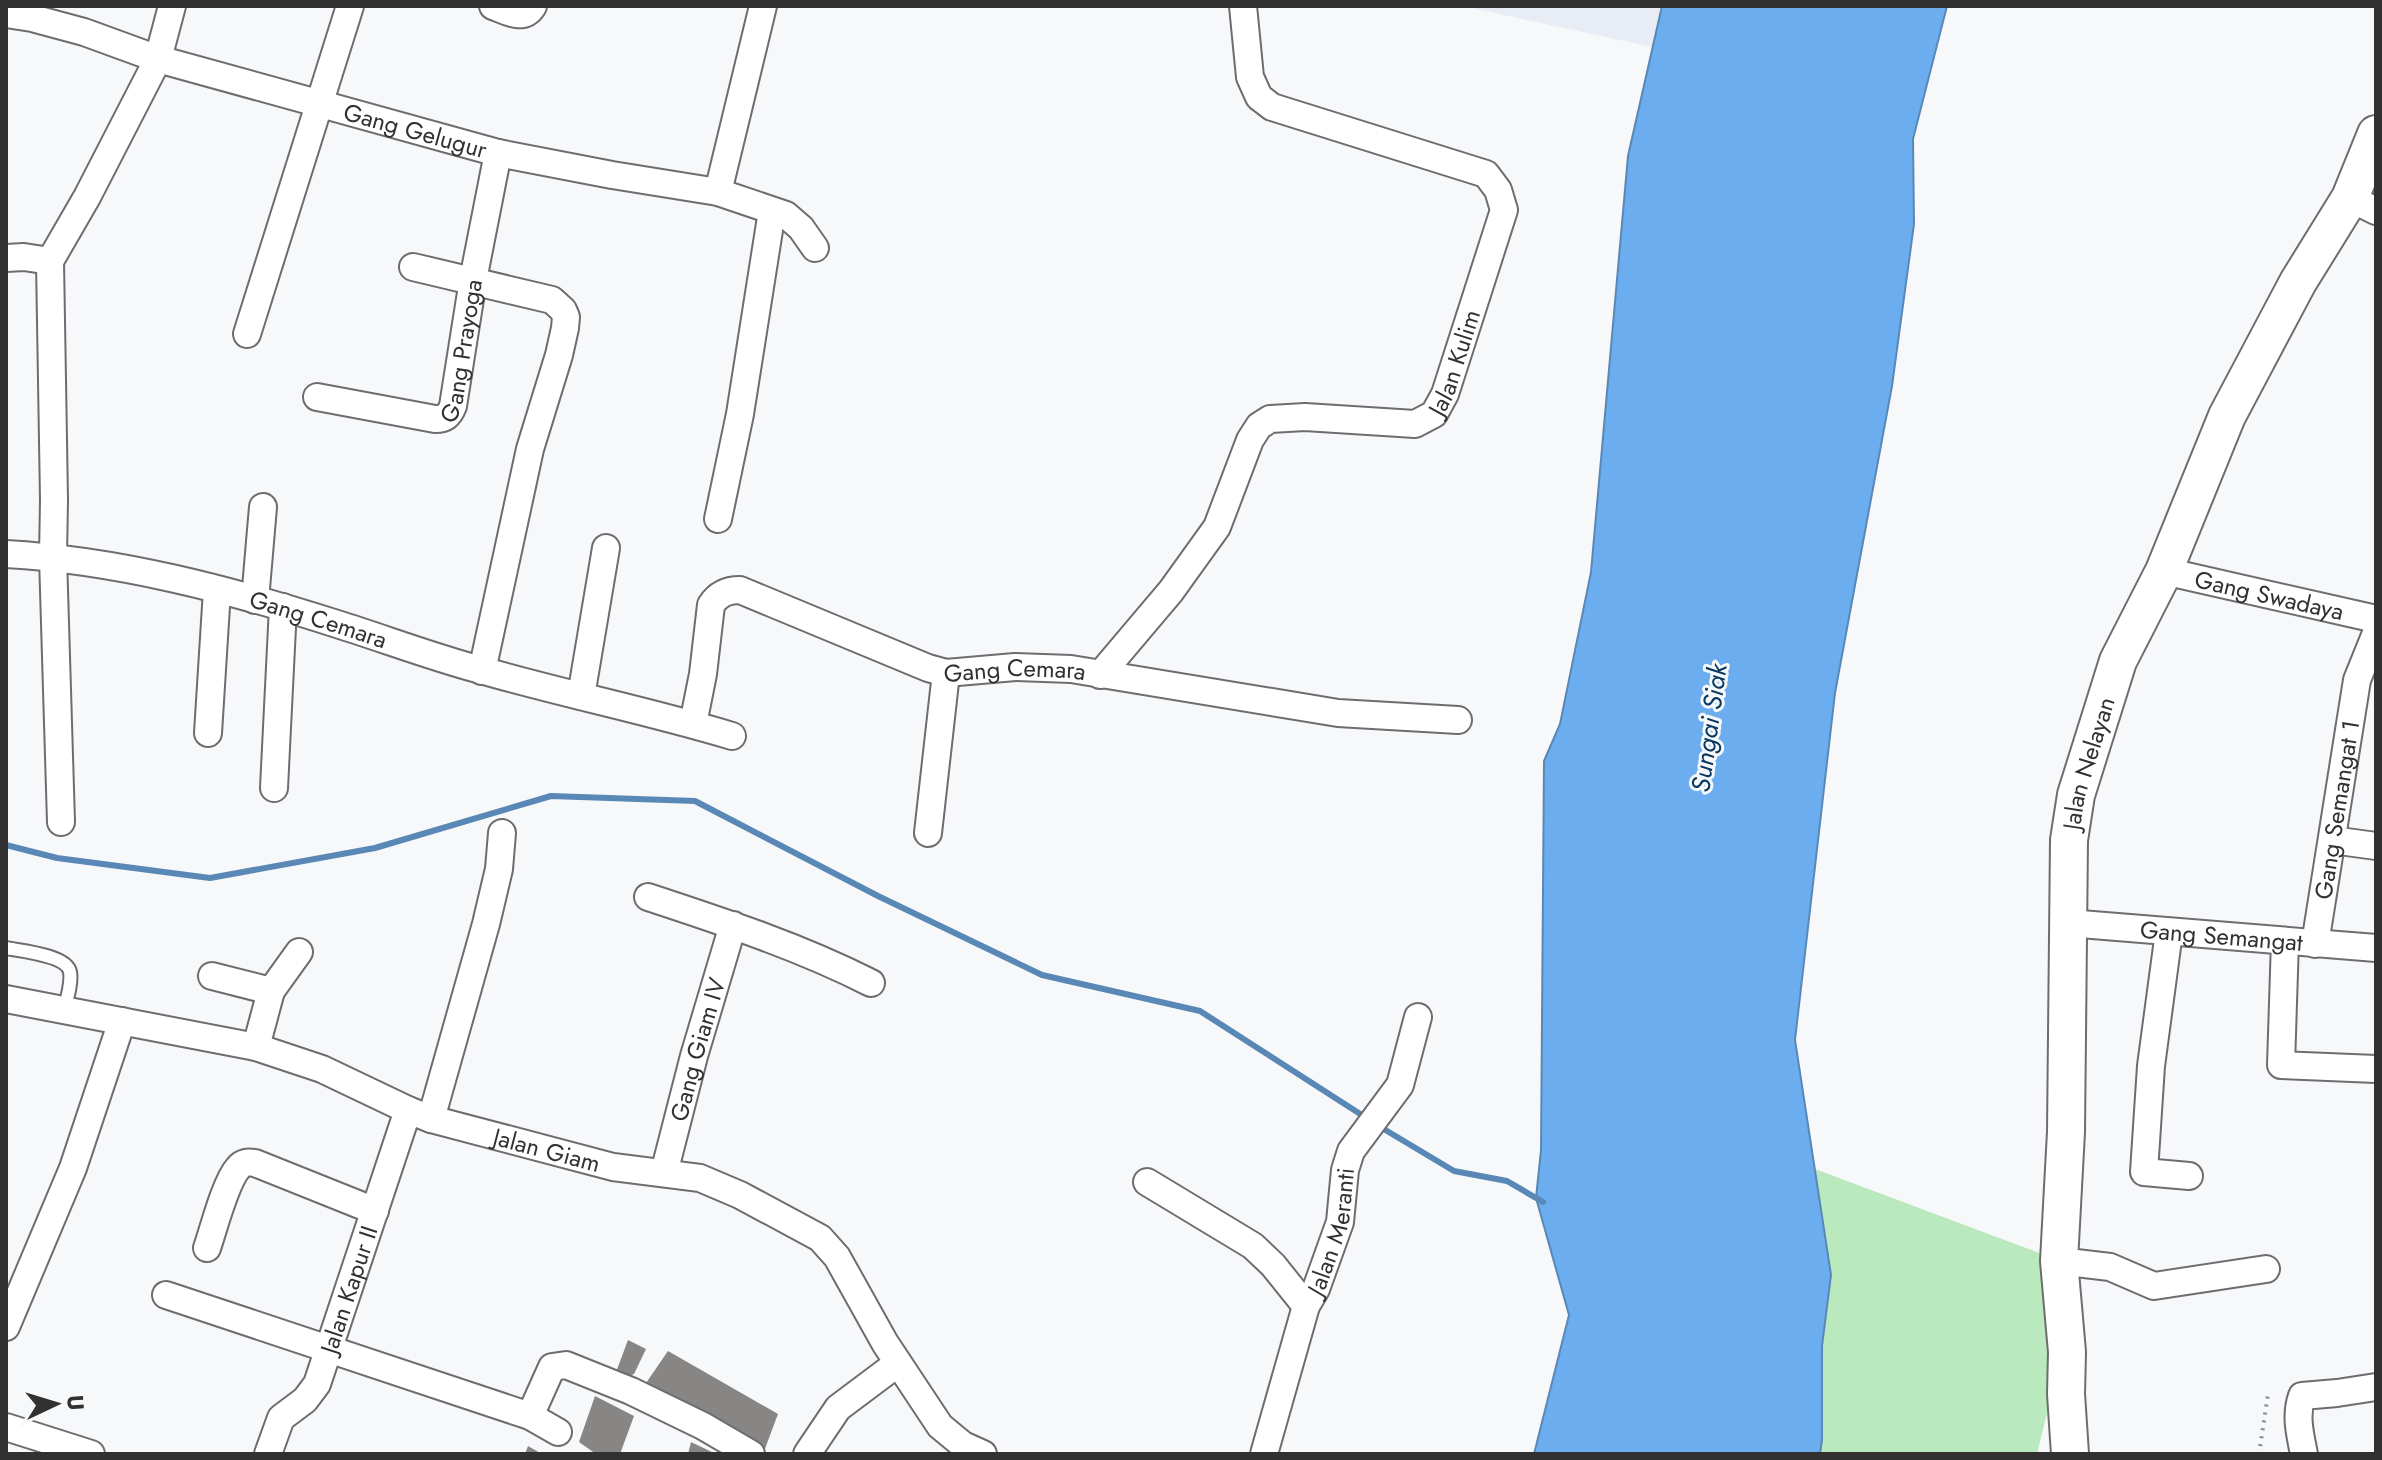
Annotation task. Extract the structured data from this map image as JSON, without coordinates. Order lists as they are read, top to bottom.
{
  "streets": {
    "main road": ["Jalan Nelayan"],
    "street": [
      "Gang Gelugur",
      "Gang Prayoga",
      "Jalan Kulim",
      "Gang Swadaya",
      "Gang Cemara",
      "Gang Semangat 1",
      "Gang Semangat",
      "Gang Giam IV",
      "Jalan Giam",
      "Jalan Meranti",
      "Jalan Kapur II"
    ]
  },
  "crossings": [
    ["Gang Gelugur", "Gang Prayoga"],
    ["Jalan Kulim", "Gang Cemara"],
    ["Gang Swadaya", "Jalan Nelayan"],
    ["Jalan Nelayan", "Gang Semangat"],
    ["Gang Semangat 1", "Gang Semangat"],
    ["Gang Giam IV", "Jalan Giam"],
    ["Jalan Giam", "Jalan Kapur II"]
  ],
  "water": ["Sungai Siak"],
  "north": "right"
}
